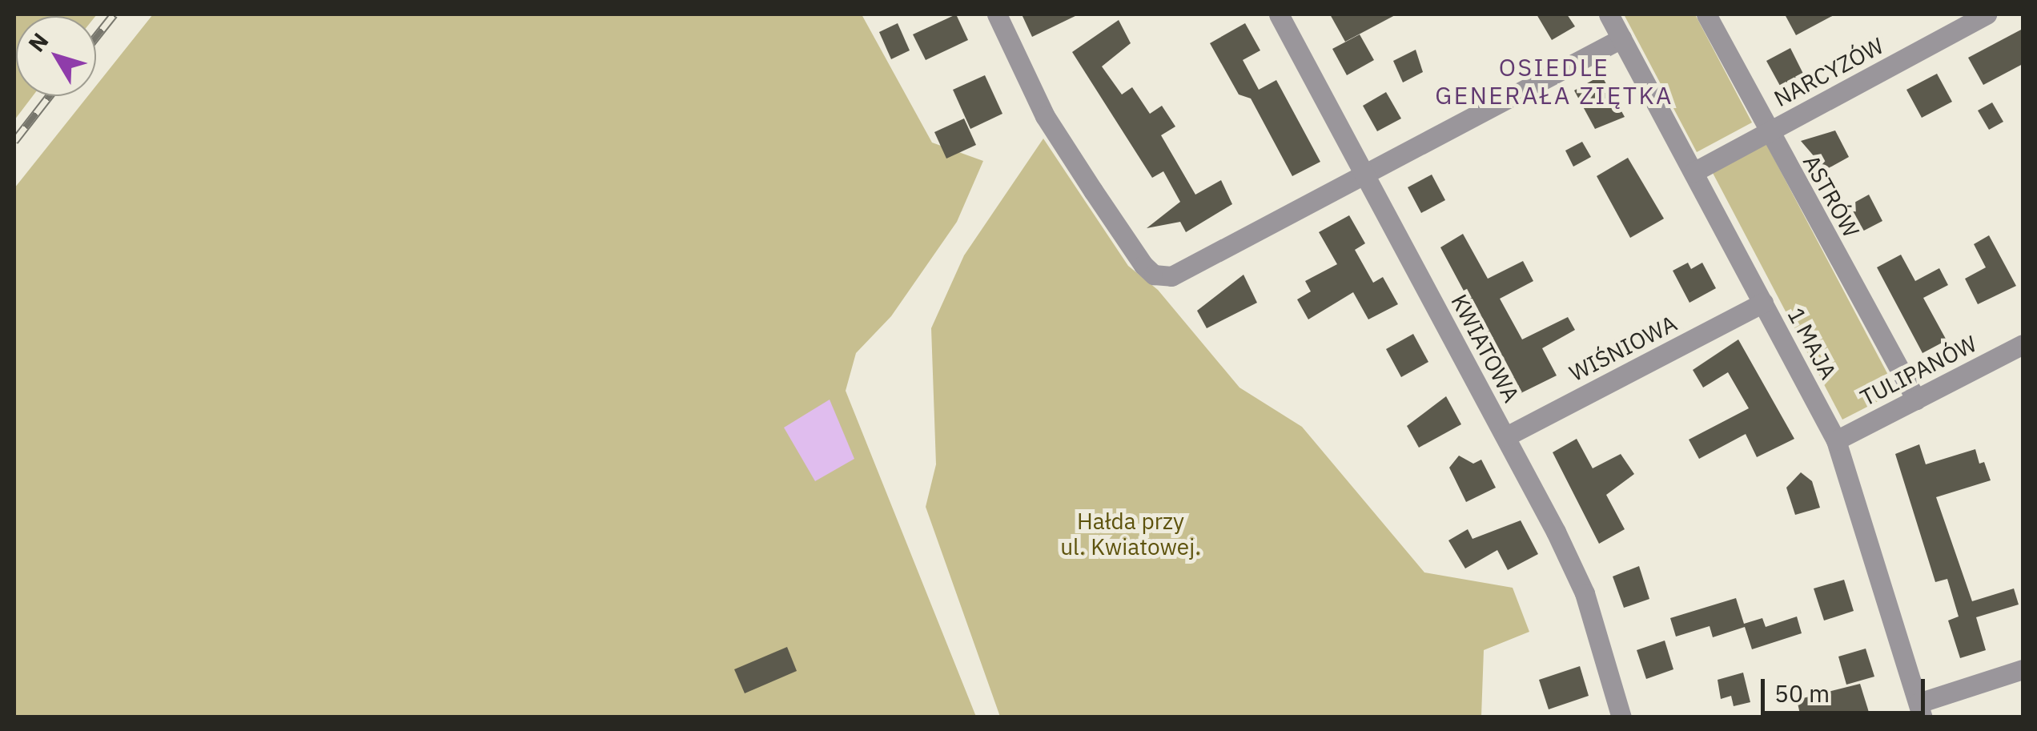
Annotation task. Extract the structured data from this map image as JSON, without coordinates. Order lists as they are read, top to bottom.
{
  "streets": {
    "street": [
      "NARCYZÓW",
      "ASTRÓW",
      "1 MAJA",
      "KWIATOWA",
      "WIŚNIOWA",
      "TULIPANÓW"
    ]
  },
  "crossings": [
    ["NARCYZÓW", "ASTRÓW"],
    ["NARCYZÓW", "1 MAJA"],
    ["ASTRÓW", "TULIPANÓW"],
    ["1 MAJA", "WIŚNIOWA"],
    ["1 MAJA", "TULIPANÓW"],
    ["KWIATOWA", "WIŚNIOWA"]
  ],
  "districts": ["OSIEDLE GENERAŁA ZIĘTKA"],
  "parks": ["Hałda przy ul. Kwiatowej."],
  "scale_bar": "50 m",
  "north": "top left"
}
